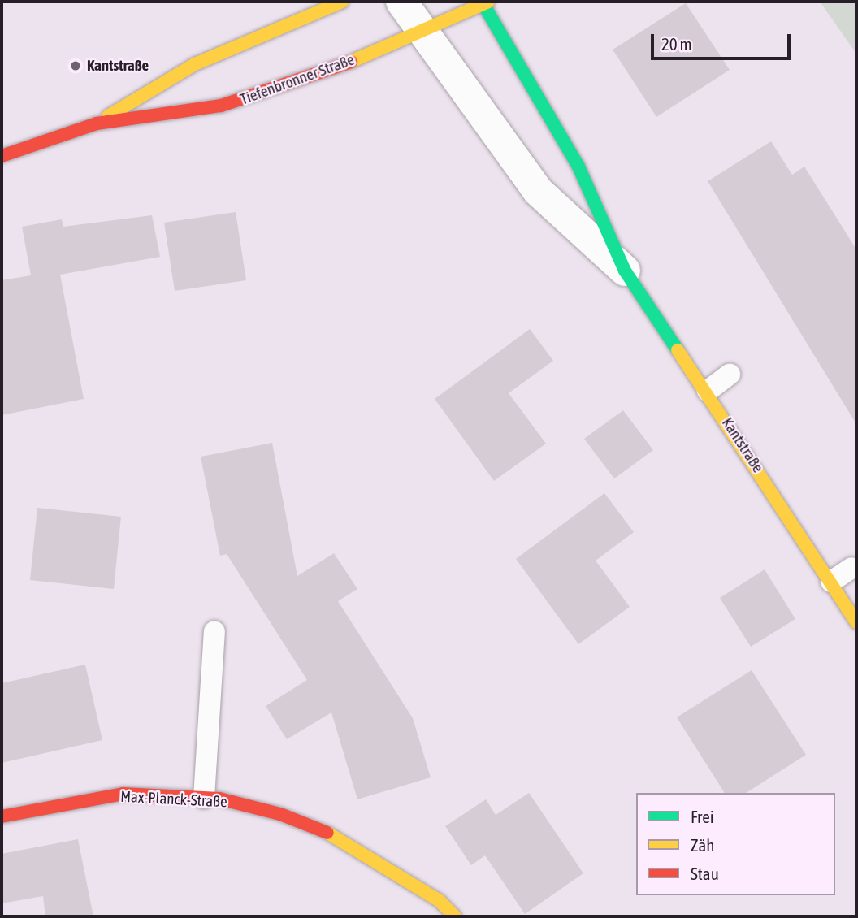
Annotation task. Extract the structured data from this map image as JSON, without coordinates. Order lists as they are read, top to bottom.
{
  "streets": {
    "street": ["Tiefenbronner Straße", "Kantstraße", "Max-Planck-Straße"]
  },
  "crossings": [
    ["Tiefenbronner Straße", "Kantstraße"]
  ],
  "places": ["Kantstraße"],
  "legend": ["Frei", "Zäh", "Stau"],
  "scale_bar": "20 m"
}
